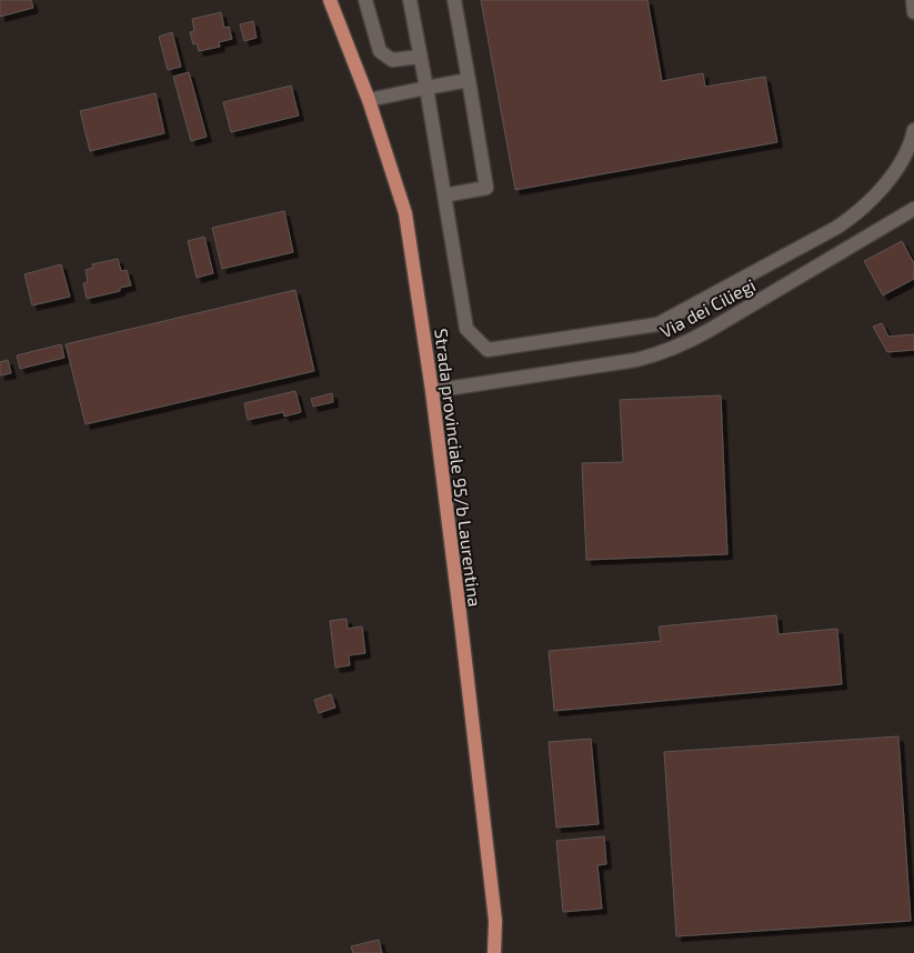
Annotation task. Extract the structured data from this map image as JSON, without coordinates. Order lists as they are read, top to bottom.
{
  "streets": {
    "main road": ["Strada provinciale 95/b Laurentina"],
    "street": ["Via dei Ciliegi"]
  },
  "crossings": [
    ["Via dei Ciliegi", "Strada provinciale 95/b Laurentina"]
  ]
}
